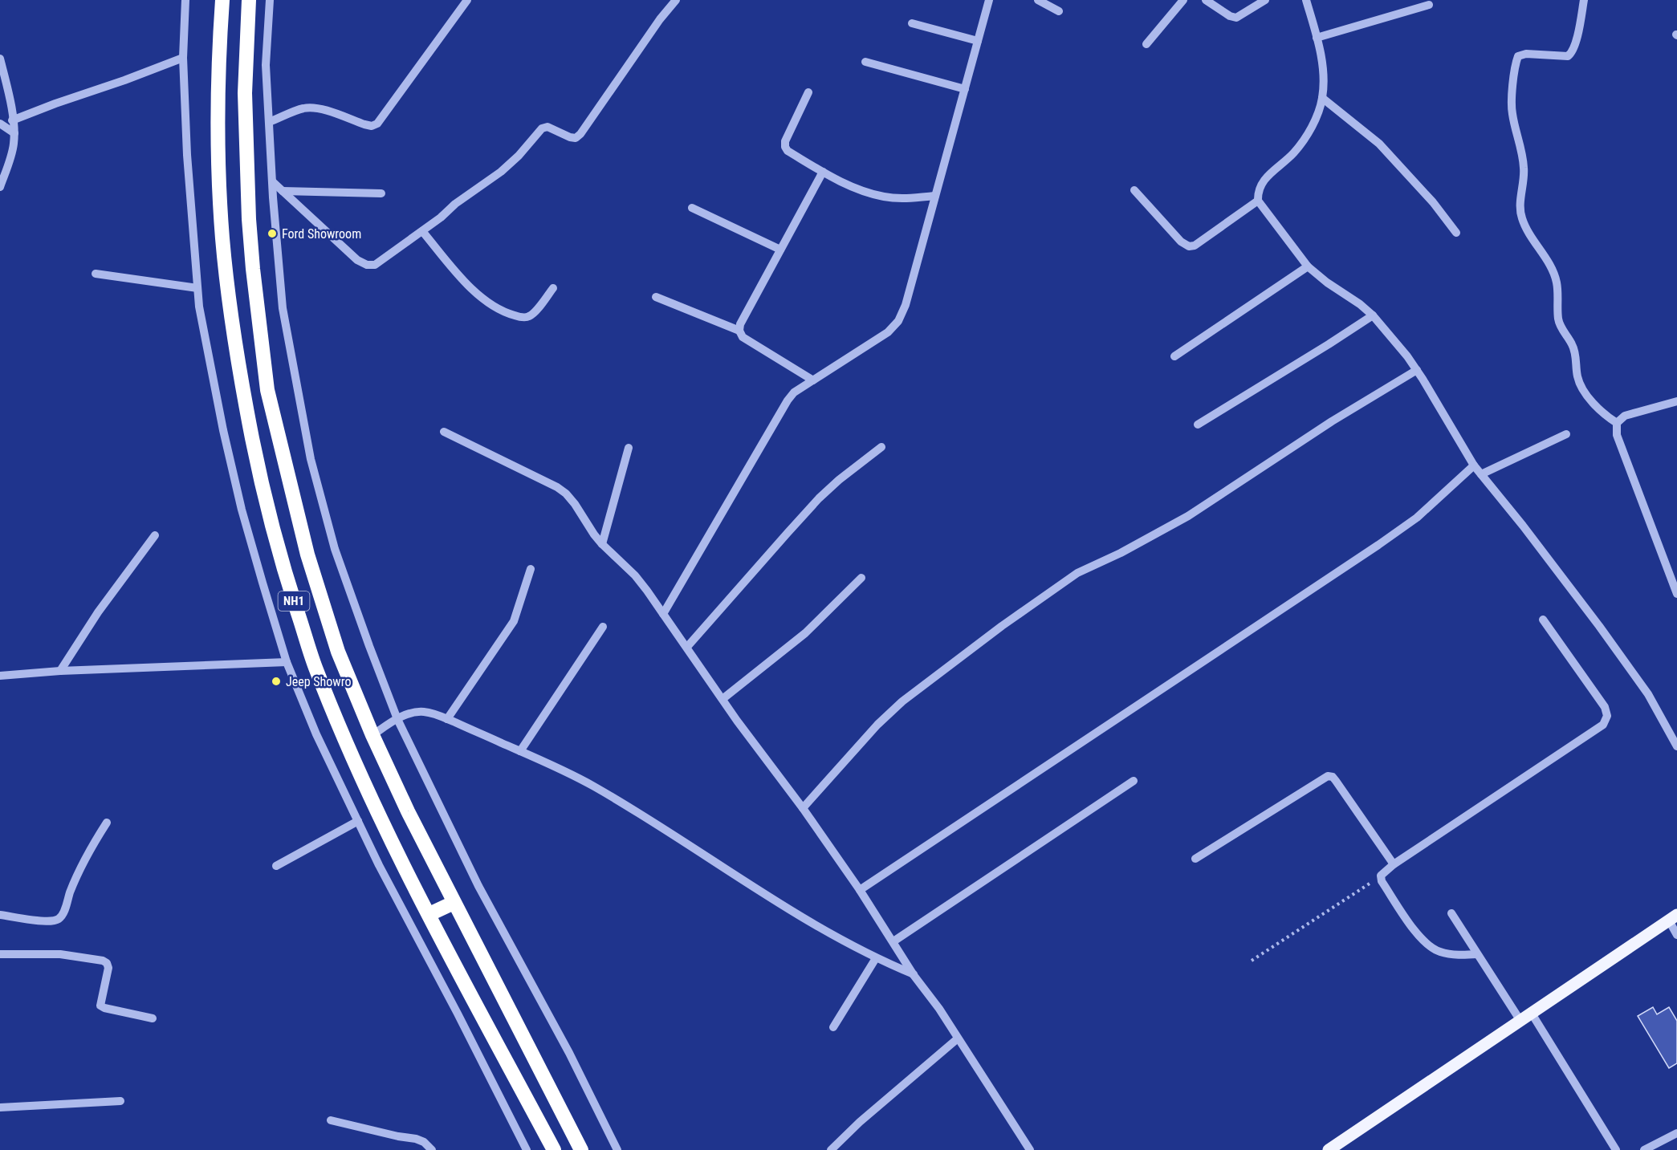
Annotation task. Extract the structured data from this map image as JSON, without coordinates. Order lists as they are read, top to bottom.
{
  "streets": {
    "highway": ["NH1"]
  },
  "places": ["Ford Showroom", "Jeep Showro"]
}
